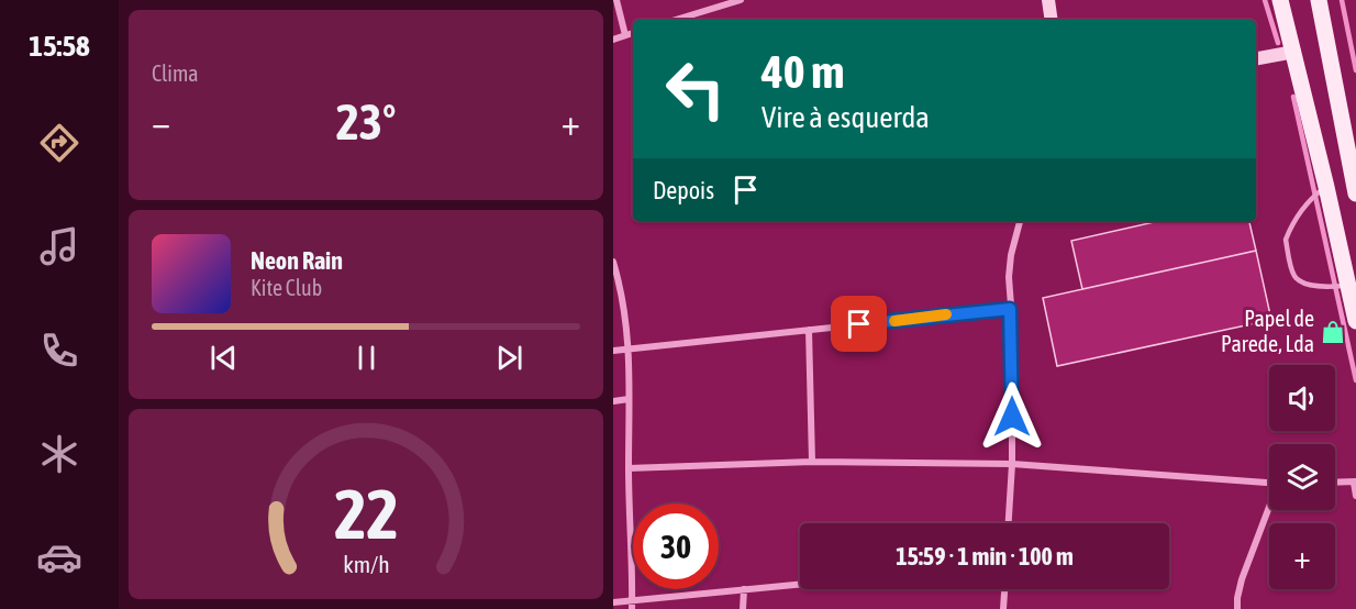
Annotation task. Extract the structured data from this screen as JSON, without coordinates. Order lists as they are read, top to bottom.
{
  "places": {
    "shop": ["Papel de Parede, Lda"]
  },
  "page": {
    "tabs": "15:58",
    "tile": "Clima",
    "turn": ["40 m", "Vire à esquerda"],
    "heat": ["−", "23°", "+"],
    "then": "Depois",
    "song": ["Neon Rain", "Kite Club"],
    "map_buttons": "+",
    "limit": "30",
    "trip": "15:59 · 1 min · 100 m",
    "gauge": ["22", "km/h"]
  }
}
